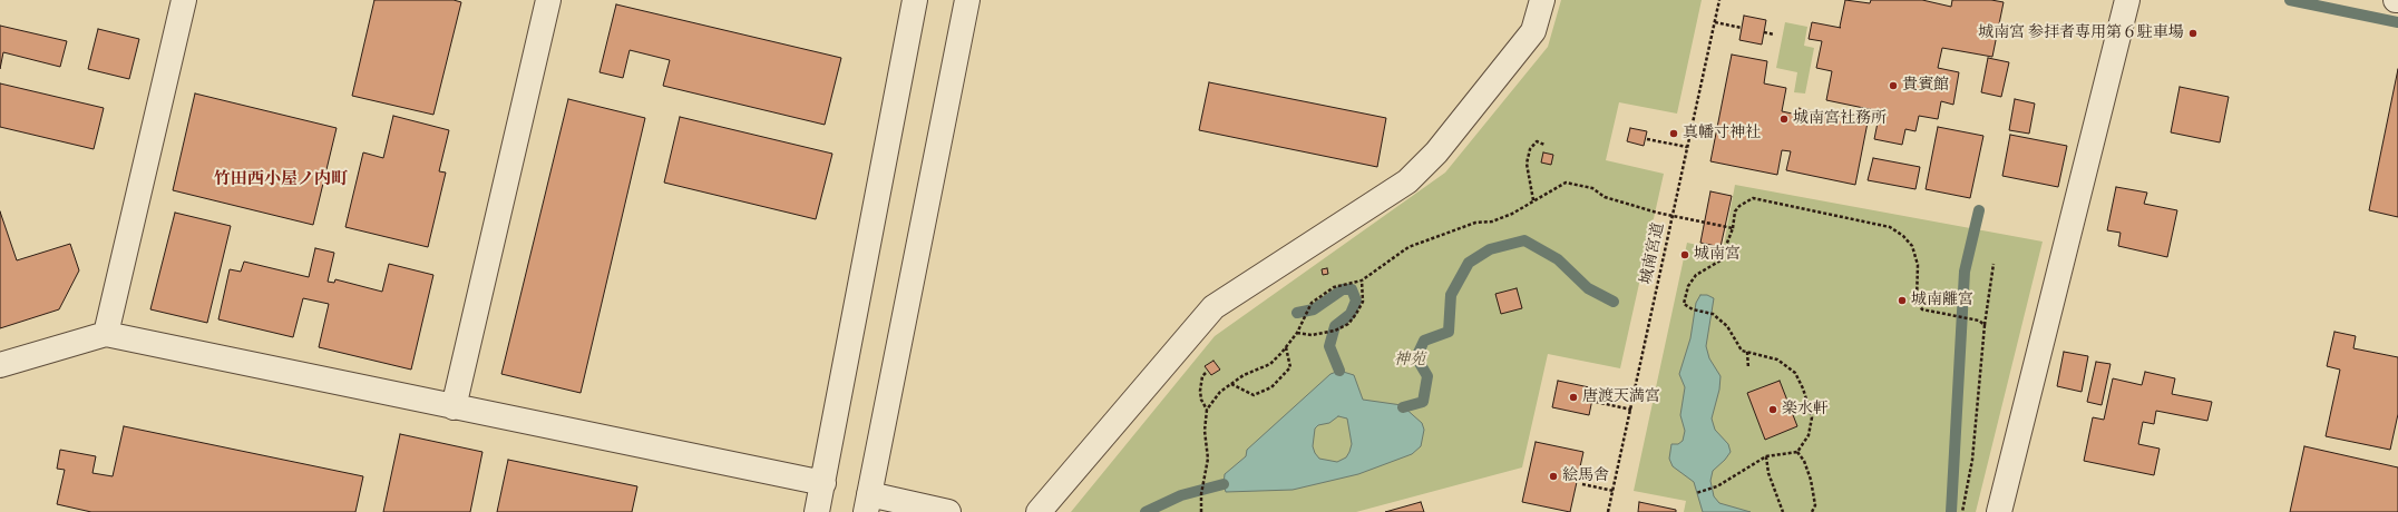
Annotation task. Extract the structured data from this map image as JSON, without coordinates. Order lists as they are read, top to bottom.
{
  "streets": {
    "path": ["城南宮道"]
  },
  "districts": ["竹田西小屋ノ内町"],
  "parks": ["神苑"],
  "places": [
    "城南宮 参拝者専用第６駐車場",
    "貴賓館",
    "城南宮社務所",
    "真幡寸神社",
    "城南宮",
    "城南離宮",
    "唐渡天満宮",
    "楽水軒",
    "絵馬舎"
  ]
}
